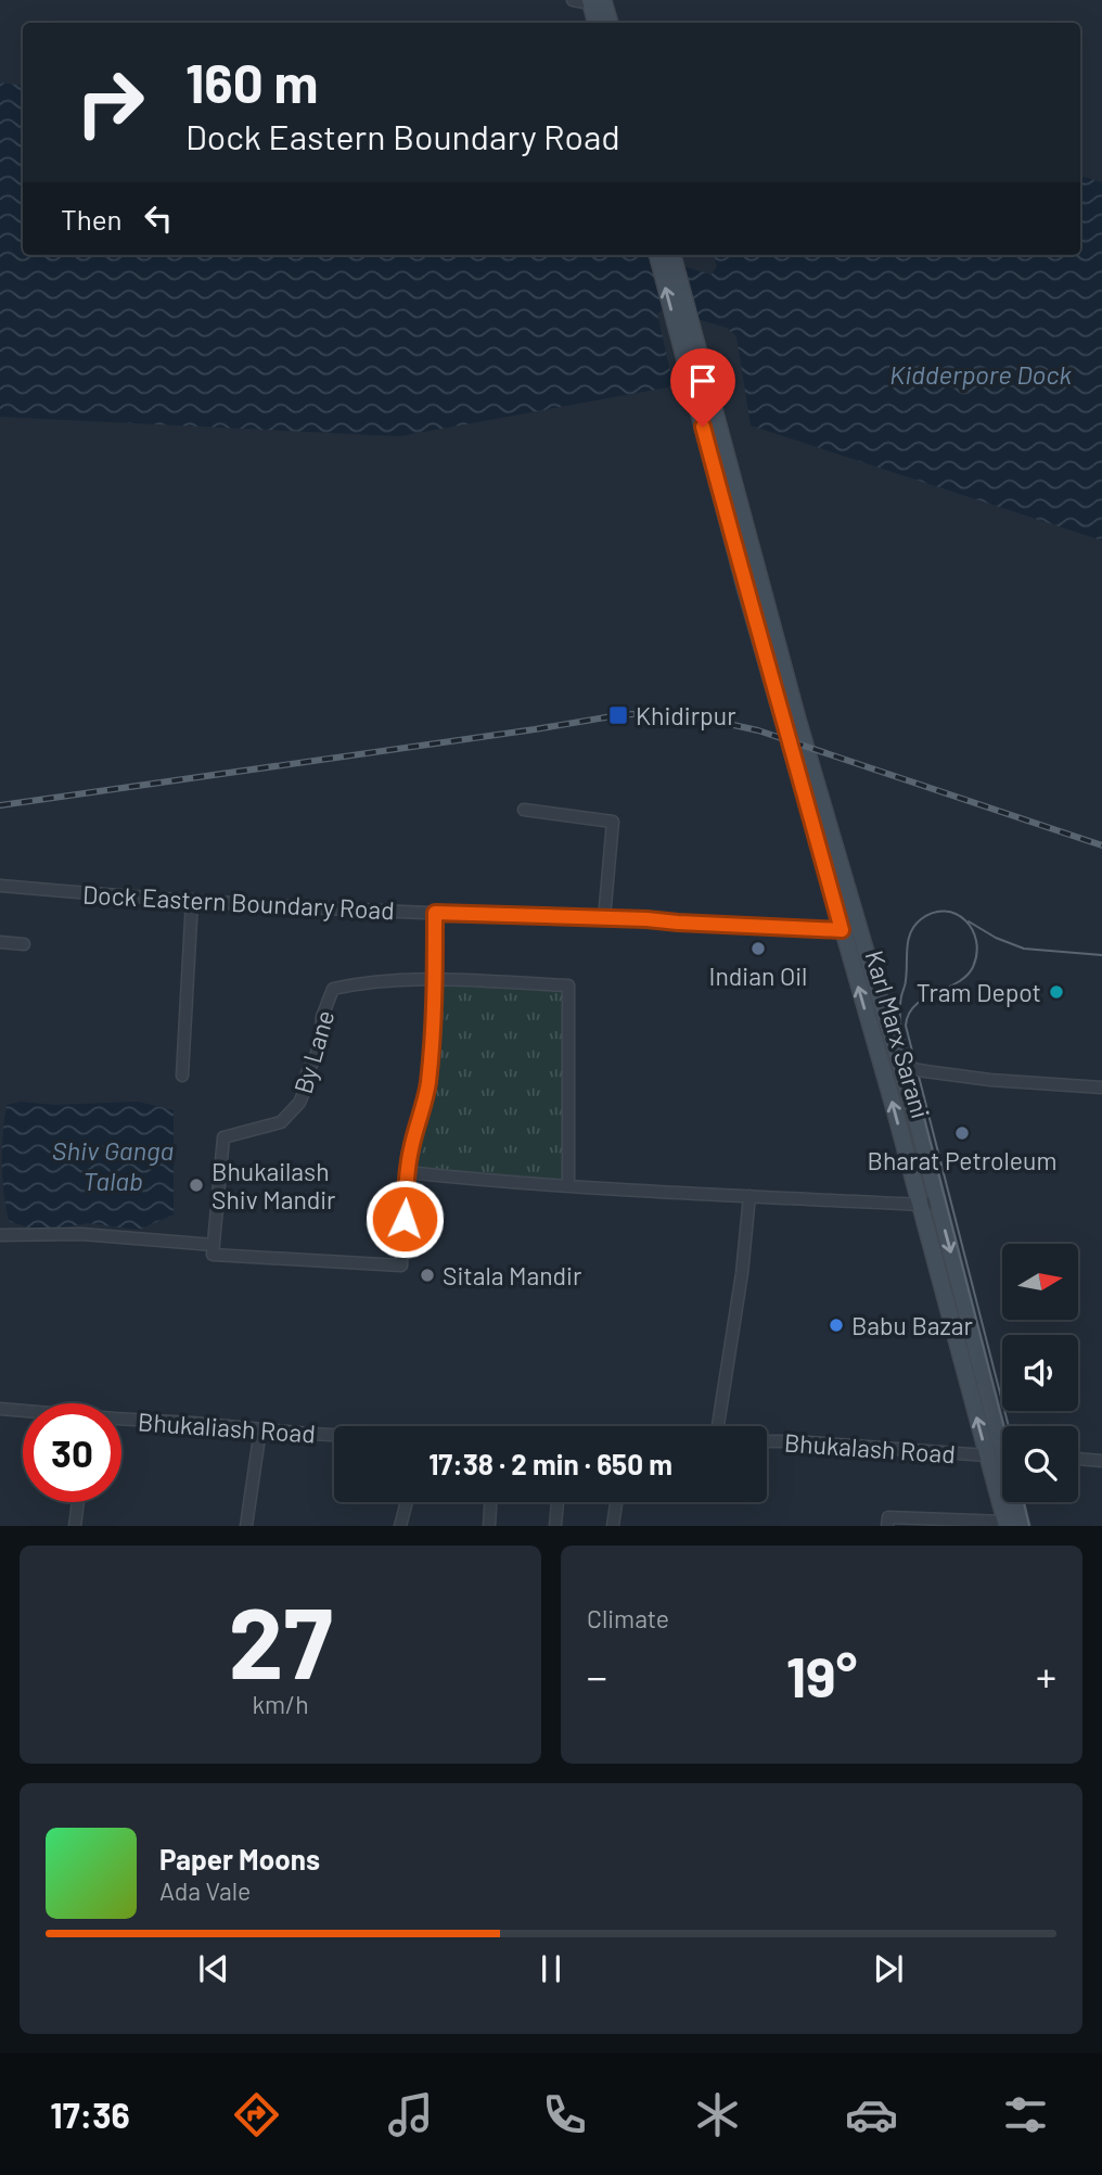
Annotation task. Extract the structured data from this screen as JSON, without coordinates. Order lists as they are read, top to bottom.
{
  "streets": {
    "main road": ["Karl Marx Sarani"],
    "street": [
      "Dock Eastern Boundary Road",
      "By Lane",
      "Bhukaliash Road",
      "Bhukalash Road"
    ]
  },
  "crossings": [
    ["Dock Eastern Boundary Road", "Karl Marx Sarani"],
    ["Karl Marx Sarani", "Bhukalash Road"]
  ],
  "water": ["Kidderpore Dock", "Shiv Ganga Talab"],
  "places": {
    "transit": ["Khidirpur"],
    "other": [
      "Indian Oil",
      "Tram Depot",
      "Bharat Petroleum",
      "Bhukailash Shiv Mandir",
      "Sitala Mandir",
      "Babu Bazar"
    ]
  },
  "north": "right",
  "page": {
    "turn": ["160 m", "Dock Eastern Boundary Road"],
    "then": "Then",
    "limit": "30",
    "trip": "17:38 · 2 min · 650 m",
    "tile": [
      ["27", "km/h"],
      "Climate"
    ],
    "heat": ["−", "19°", "+"],
    "song": ["Paper Moons", "Ada Vale"],
    "tabs": "17:36"
  }
}
